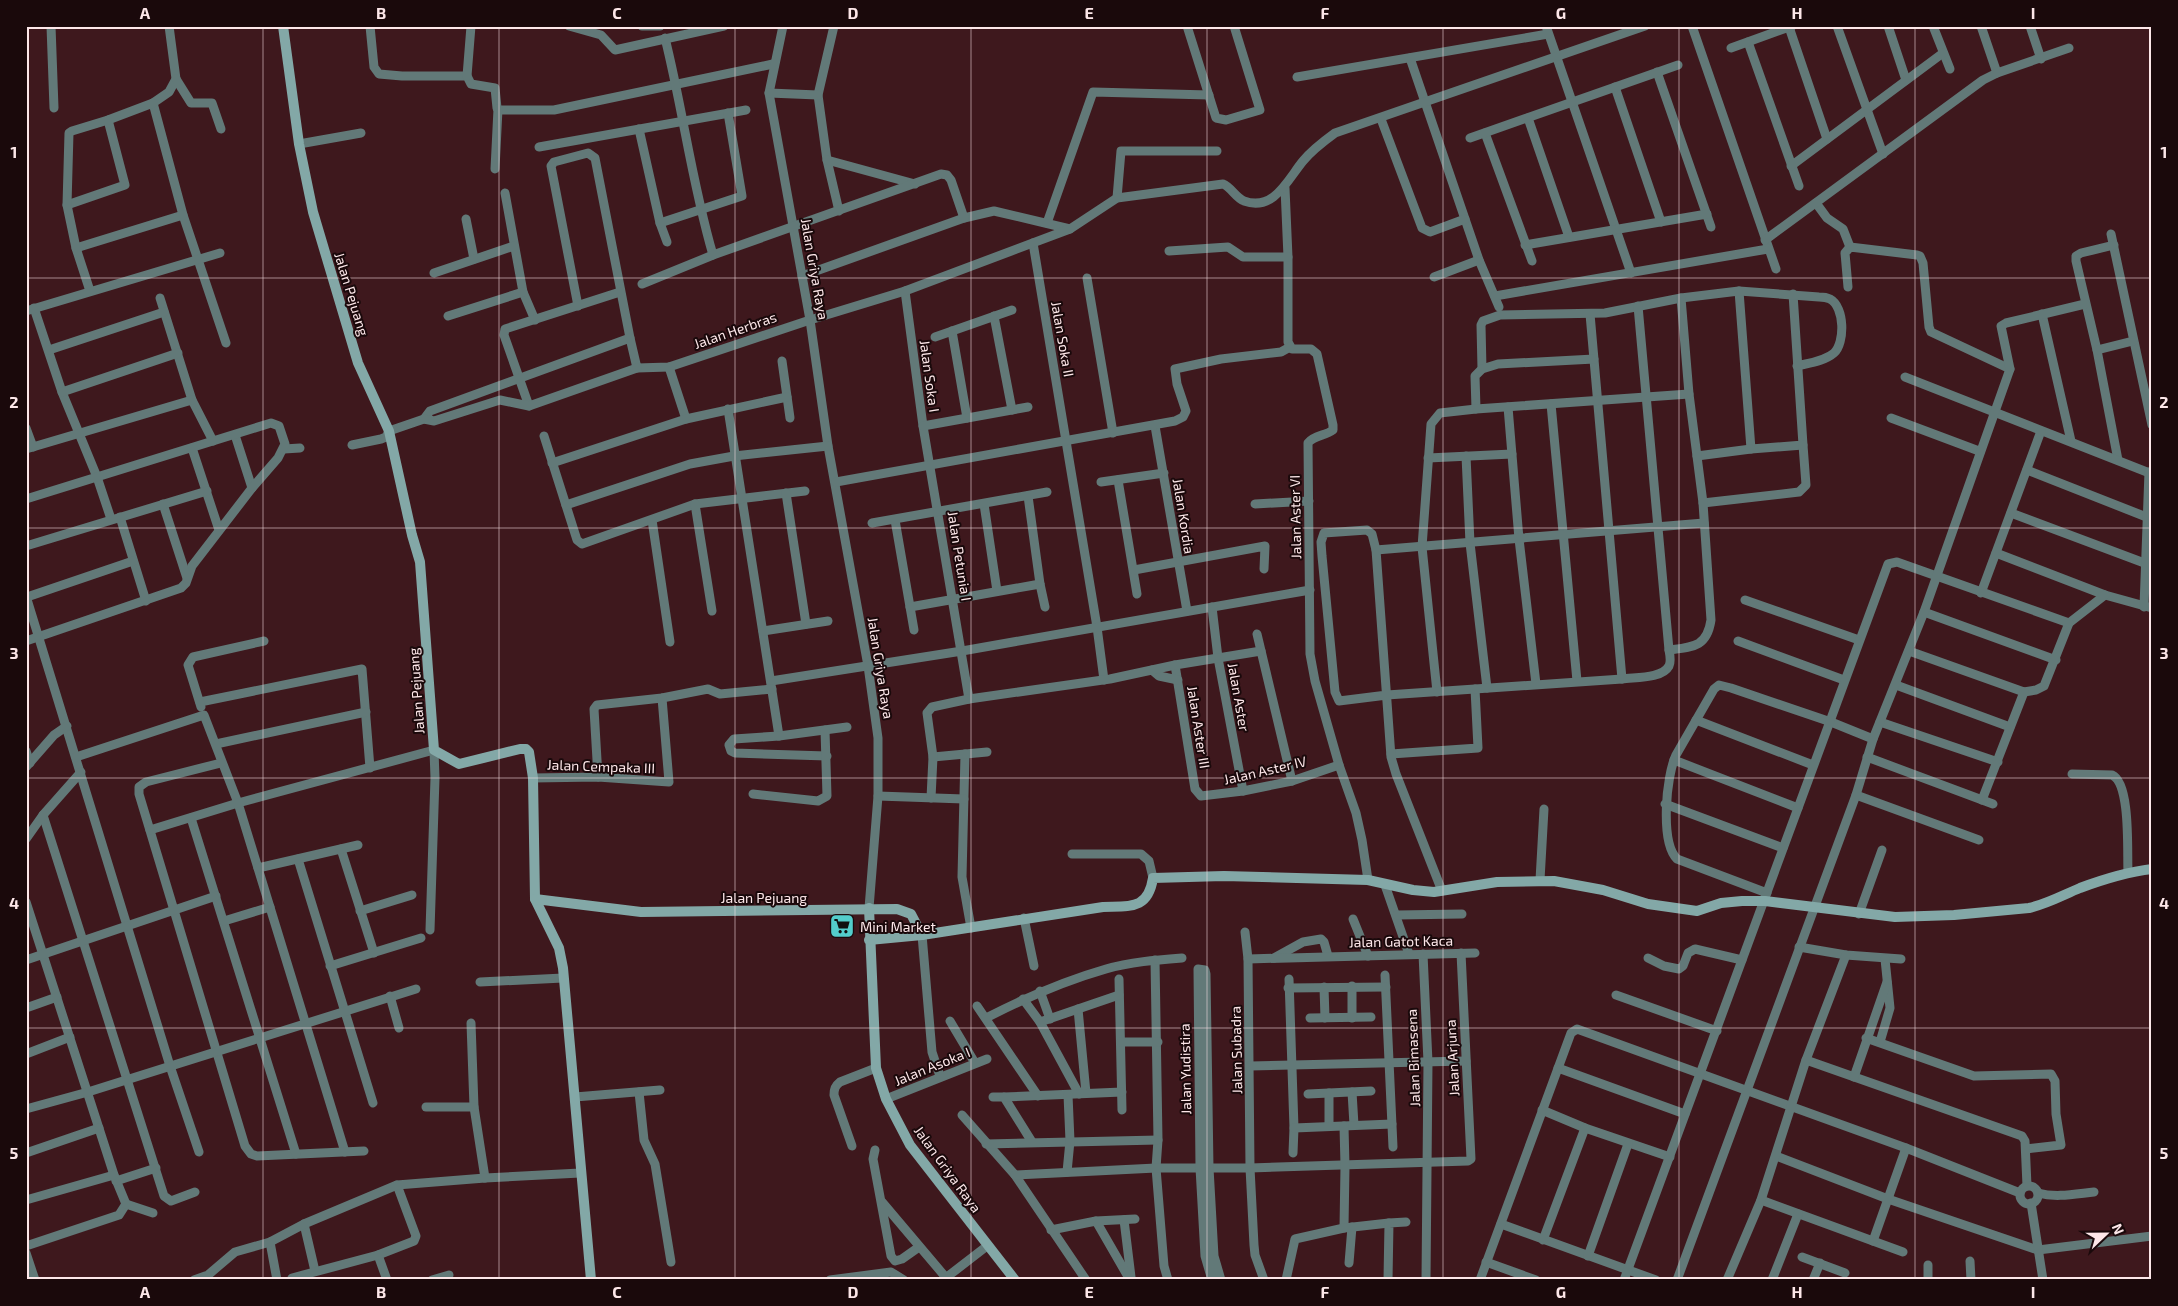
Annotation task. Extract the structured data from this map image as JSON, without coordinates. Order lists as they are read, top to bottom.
{
  "streets": {
    "street": [
      "Jalan Griya Raya",
      "Jalan Pejuang",
      "Jalan Herbras",
      "Jalan Soka II",
      "Jalan Soka I",
      "Jalan Kordia",
      "Jalan Aster VI",
      "Jalan Petunia I",
      "Jalan Aster",
      "Jalan Aster III",
      "Jalan Cempaka III",
      "Jalan Aster IV",
      "Jalan Gatot Kaca",
      "Jalan Subadra",
      "Jalan Bimasena",
      "Jalan Arjuna",
      "Jalan Asoka I",
      "Jalan Yudistira"
    ]
  },
  "crossings": [
    ["Jalan Griya Raya", "Jalan Pejuang"],
    ["Jalan Griya Raya", "Jalan Herbras"],
    ["Jalan Griya Raya", "Jalan Asoka I"],
    ["Jalan Pejuang", "Jalan Cempaka III"],
    ["Jalan Herbras", "Jalan Soka II"],
    ["Jalan Herbras", "Jalan Soka I"],
    ["Jalan Soka I", "Jalan Petunia I"],
    ["Jalan Aster VI", "Jalan Aster IV"],
    ["Jalan Aster", "Jalan Aster IV"],
    ["Jalan Aster III", "Jalan Aster IV"],
    ["Jalan Gatot Kaca", "Jalan Subadra"],
    ["Jalan Gatot Kaca", "Jalan Bimasena"],
    ["Jalan Gatot Kaca", "Jalan Arjuna"],
    ["Jalan Bimasena", "Jalan Arjuna"]
  ],
  "places": {
    "supermarket": ["Mini Market"]
  },
  "north": "right",
  "grid": {
    "columns": [
      "A",
      "B",
      "C",
      "D",
      "E",
      "F",
      "G",
      "H",
      "I"
    ],
    "rows": [
      "1",
      "2",
      "3",
      "4",
      "5"
    ]
  }
}
